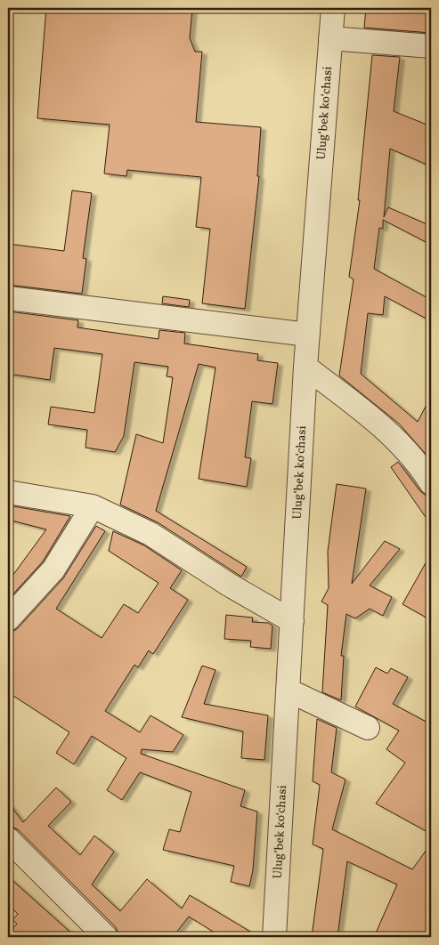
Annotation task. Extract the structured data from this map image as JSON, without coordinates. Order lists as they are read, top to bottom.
{
  "streets": {
    "street": ["Ulugʻbek koʻchasi"]
  }
}
